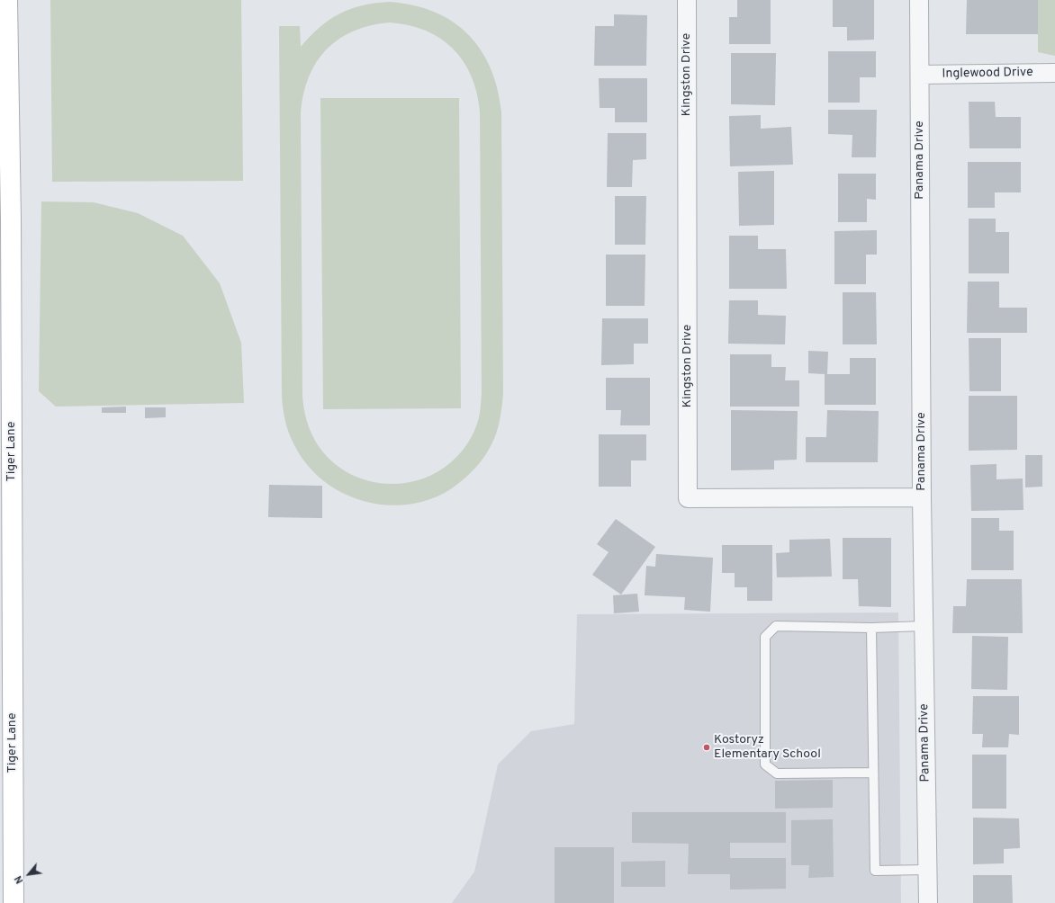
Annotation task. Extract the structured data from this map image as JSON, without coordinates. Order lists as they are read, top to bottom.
{
  "streets": {
    "street": [
      "Inglewood Drive",
      "Kingston Drive",
      "Panama Drive",
      "Tiger Lane"
    ]
  },
  "crossings": [
    ["Inglewood Drive", "Panama Drive"],
    ["Kingston Drive", "Panama Drive"]
  ],
  "places": ["Kostoryz Elementary School"],
  "north": "bottom left"
}
